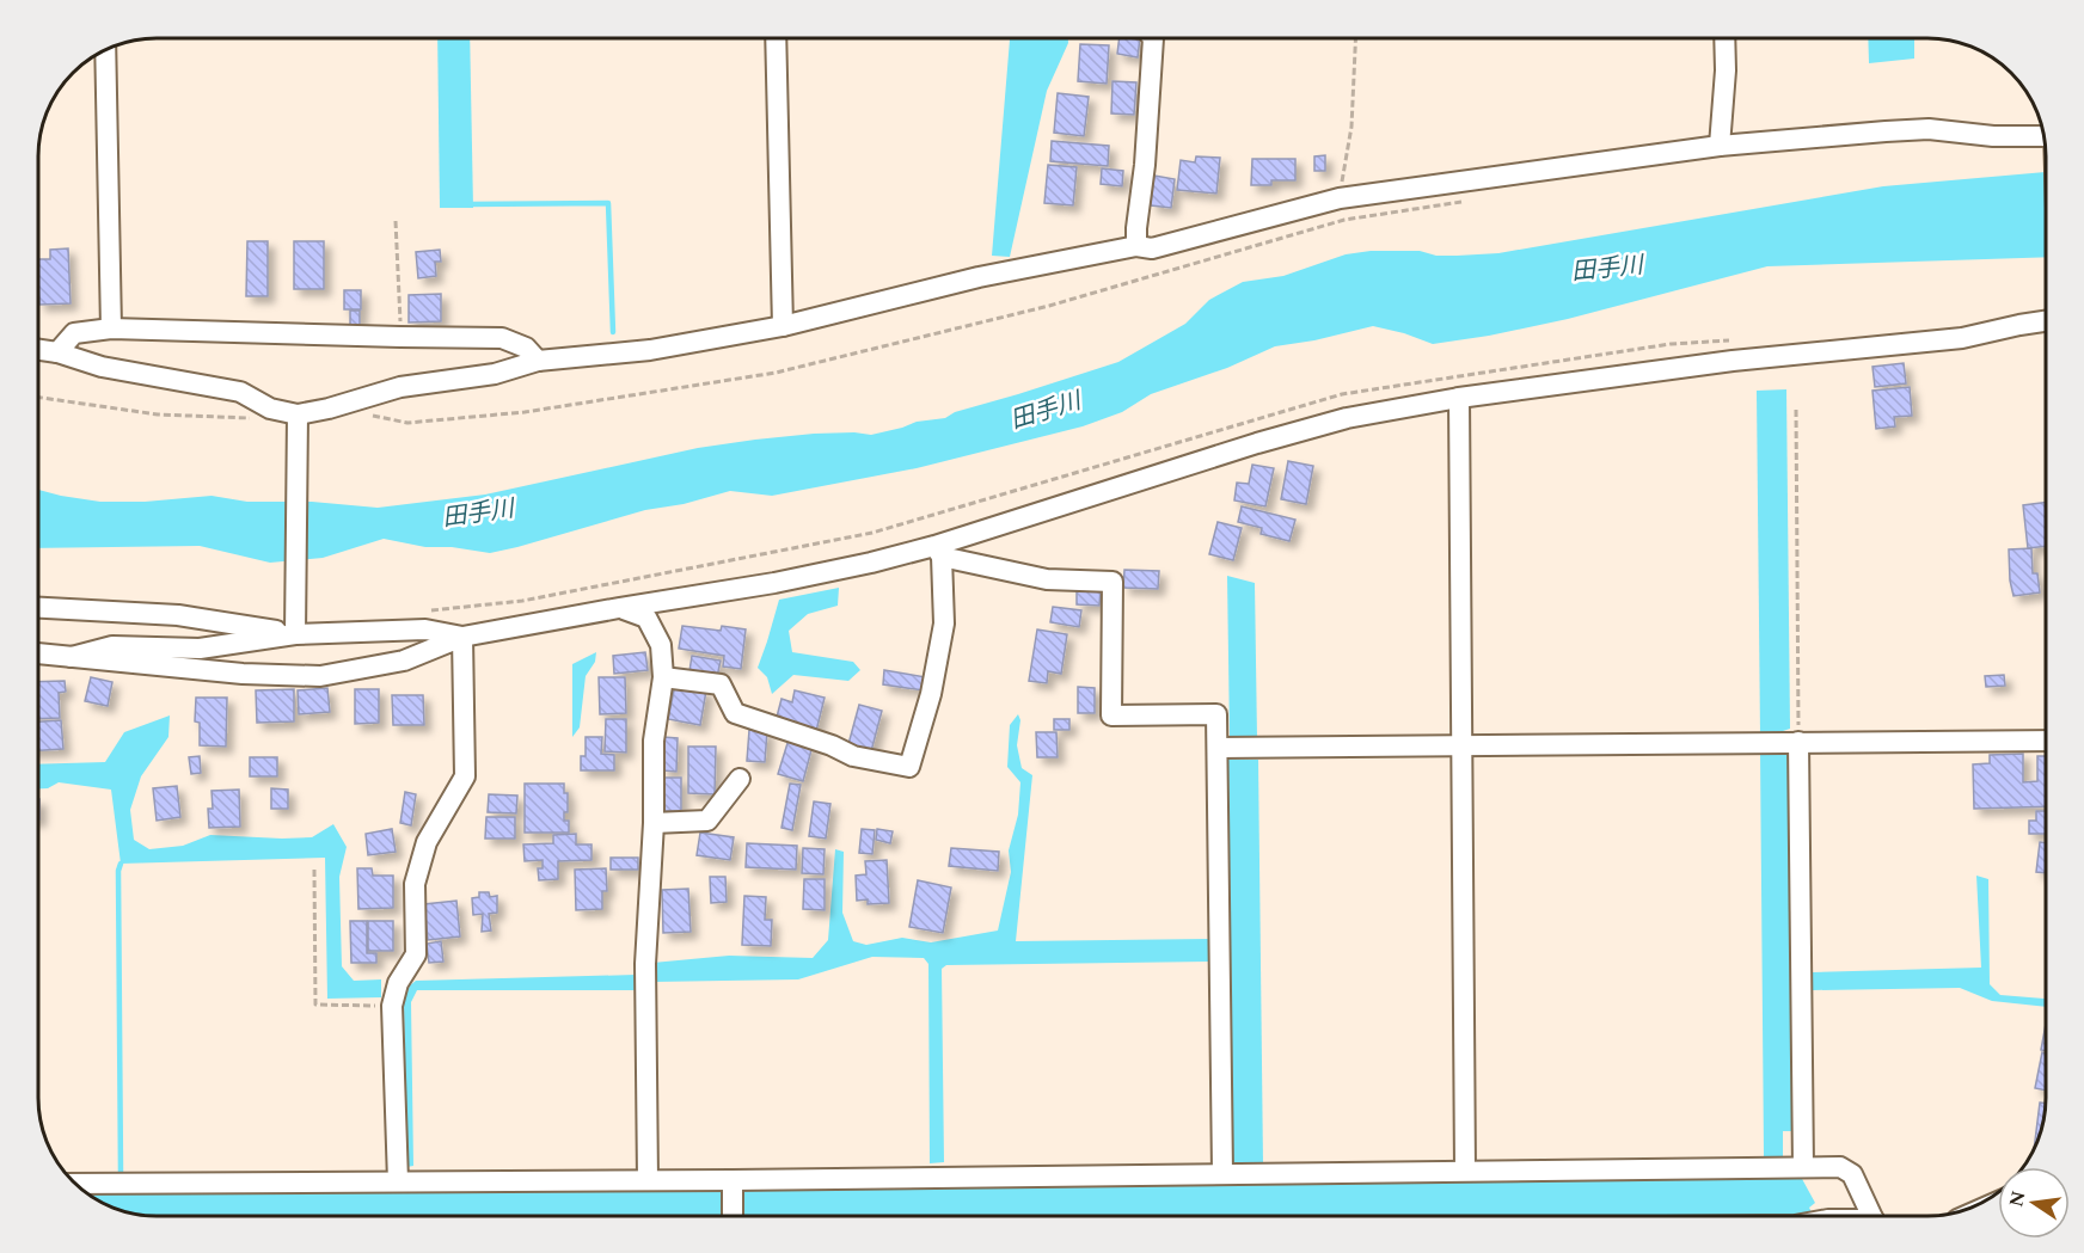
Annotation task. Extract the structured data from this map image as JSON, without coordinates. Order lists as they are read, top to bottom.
{
  "water": ["田手川"],
  "north": "left"
}
